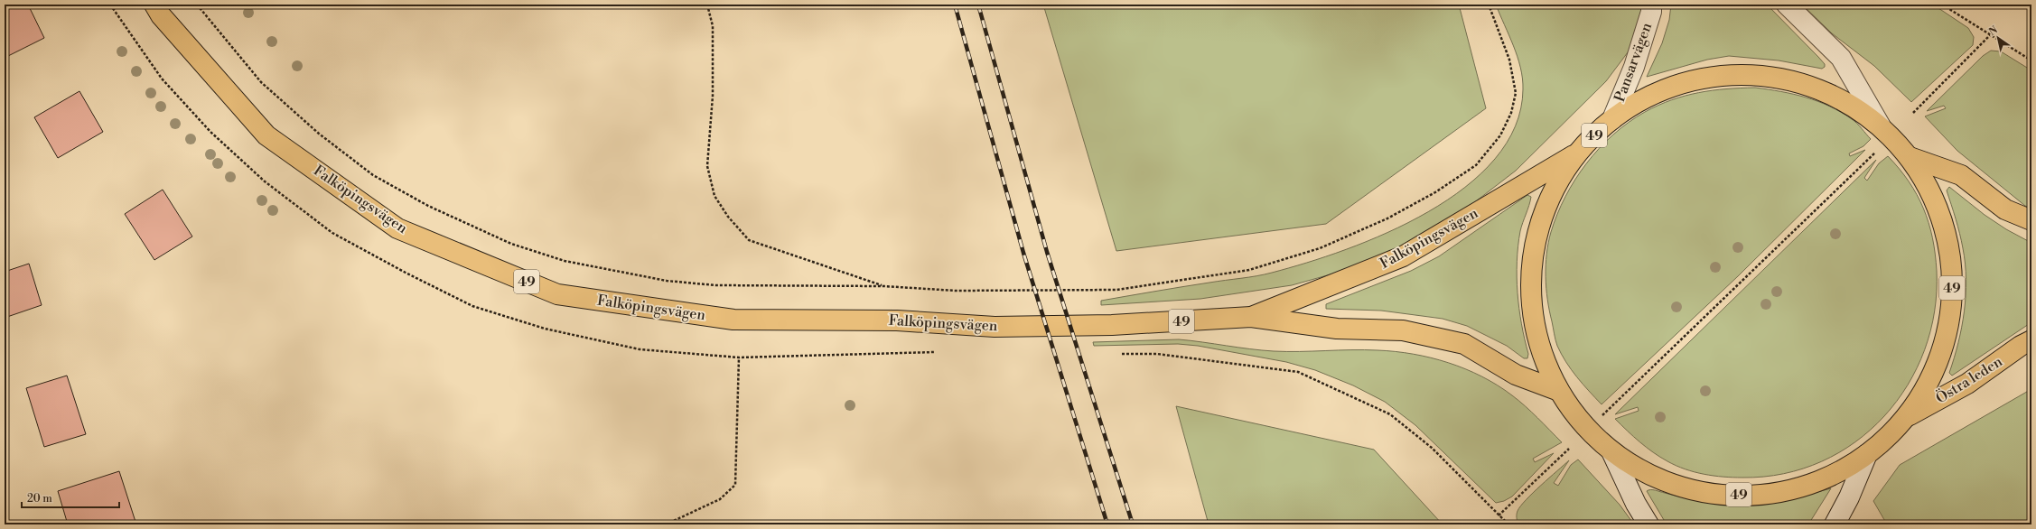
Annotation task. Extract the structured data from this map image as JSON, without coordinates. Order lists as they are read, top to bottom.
{
  "streets": {
    "main road": ["49", "Falköpingsvägen", "Östra leden"],
    "street": ["Pansarvägen"]
  },
  "crossings": [
    ["Pansarvägen", "49"],
    ["49", "Falköpingsvägen"],
    ["49", "Östra leden"]
  ],
  "scale_bar": "20 m",
  "north": "top left"
}
